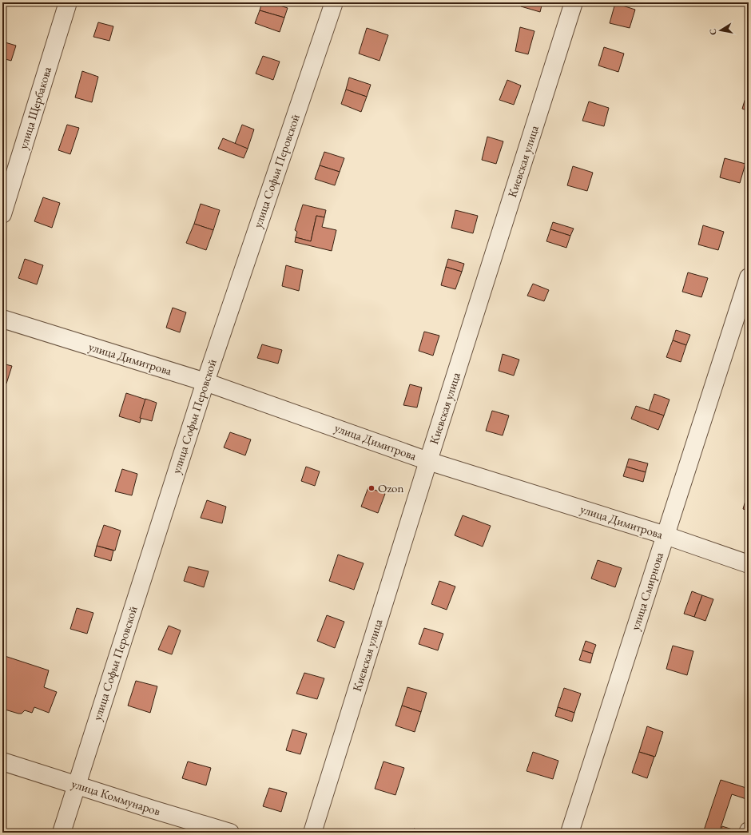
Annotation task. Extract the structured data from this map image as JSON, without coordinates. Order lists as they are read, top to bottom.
{
  "streets": {
    "street": [
      "улица Щербакова",
      "Киевская улица",
      "улица Софьи Перовской",
      "улица Димитрова",
      "улица Смирнова",
      "улица Коммунаров"
    ]
  },
  "crossings": [
    ["Киевская улица", "улица Димитрова"],
    ["улица Софьи Перовской", "улица Димитрова"],
    ["улица Софьи Перовской", "улица Коммунаров"],
    ["улица Димитрова", "улица Смирнова"]
  ],
  "places": ["Ozon"],
  "north": "left"
}
